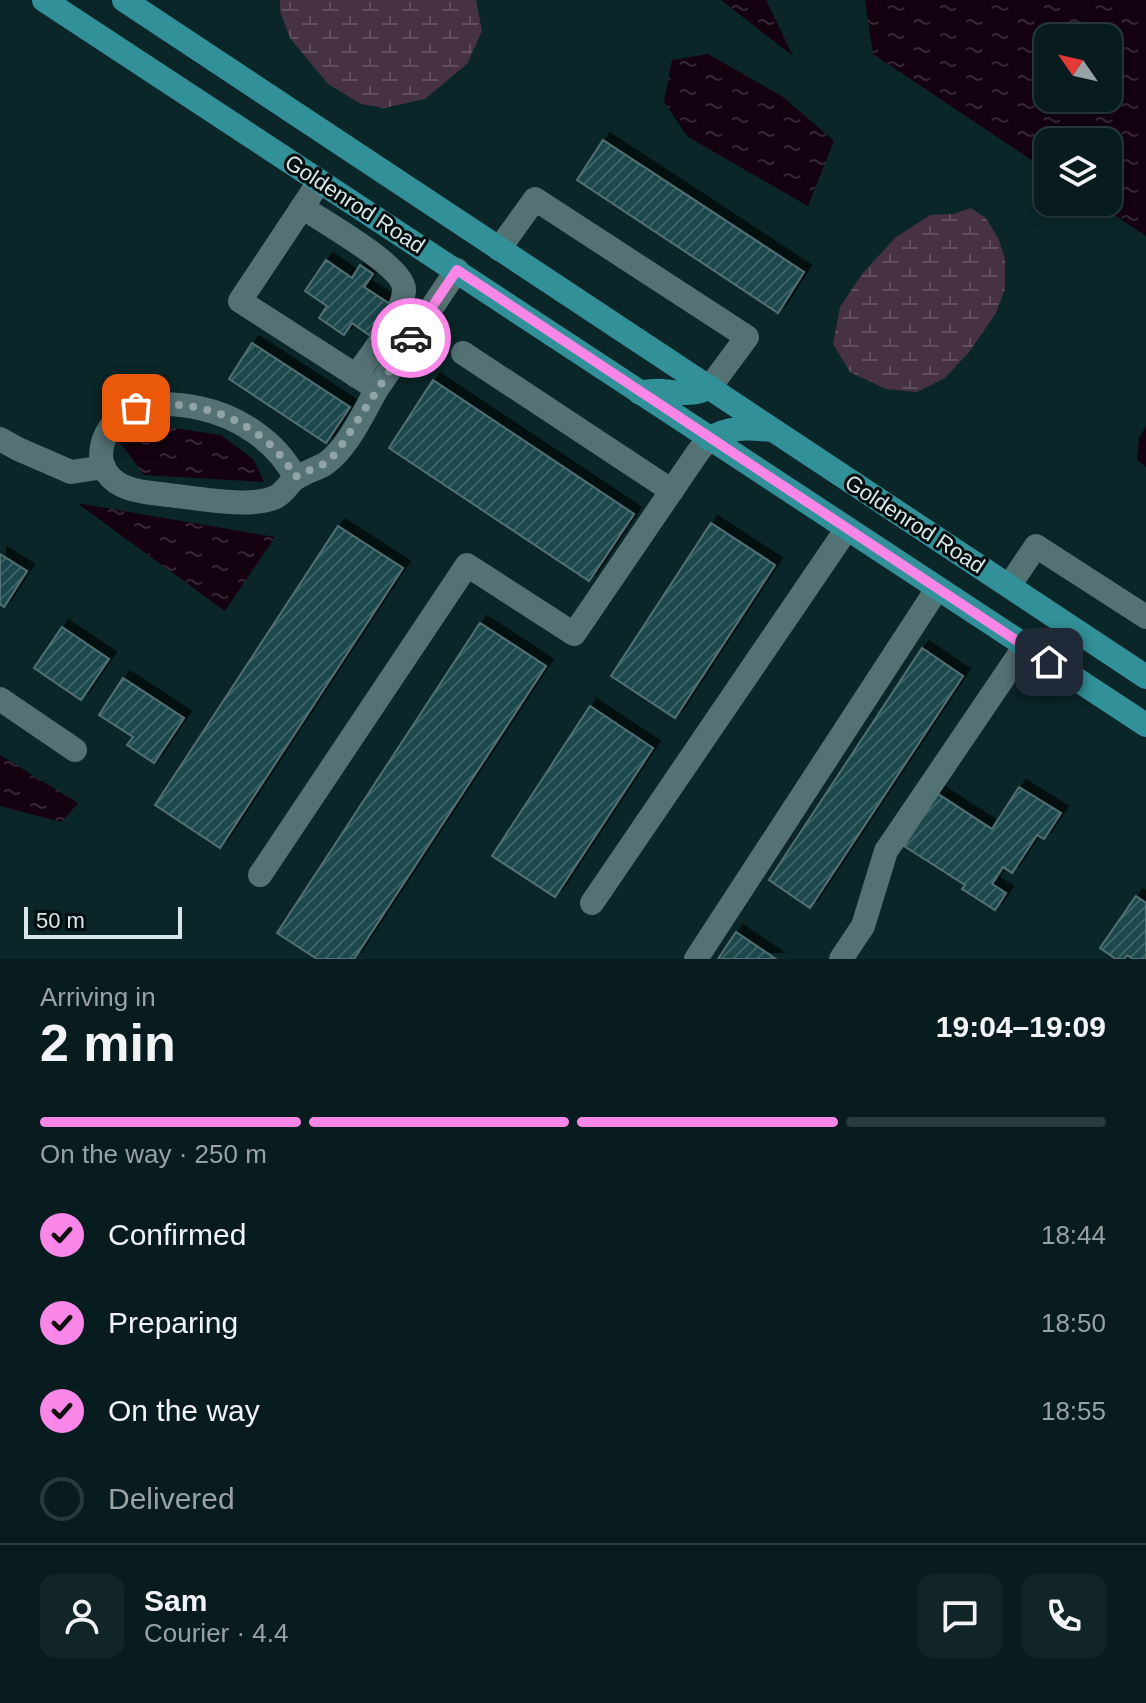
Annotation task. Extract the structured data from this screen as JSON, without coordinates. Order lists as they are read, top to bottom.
{
  "streets": {
    "main road": ["Goldenrod Road"]
  },
  "scale_bar": "50 m",
  "north": "top left",
  "page": {
    "scale": "50 m",
    "heading": ["2 min", "Arriving in", "19:04–19:09"],
    "panel": ["Sam", "Courier · 4.4"],
    "bar": "On the way · 250 m",
    "list": [
      ["Confirmed", "18:44"],
      ["Preparing", "18:50"],
      ["On the way", "18:55"],
      "Delivered"
    ]
  }
}
